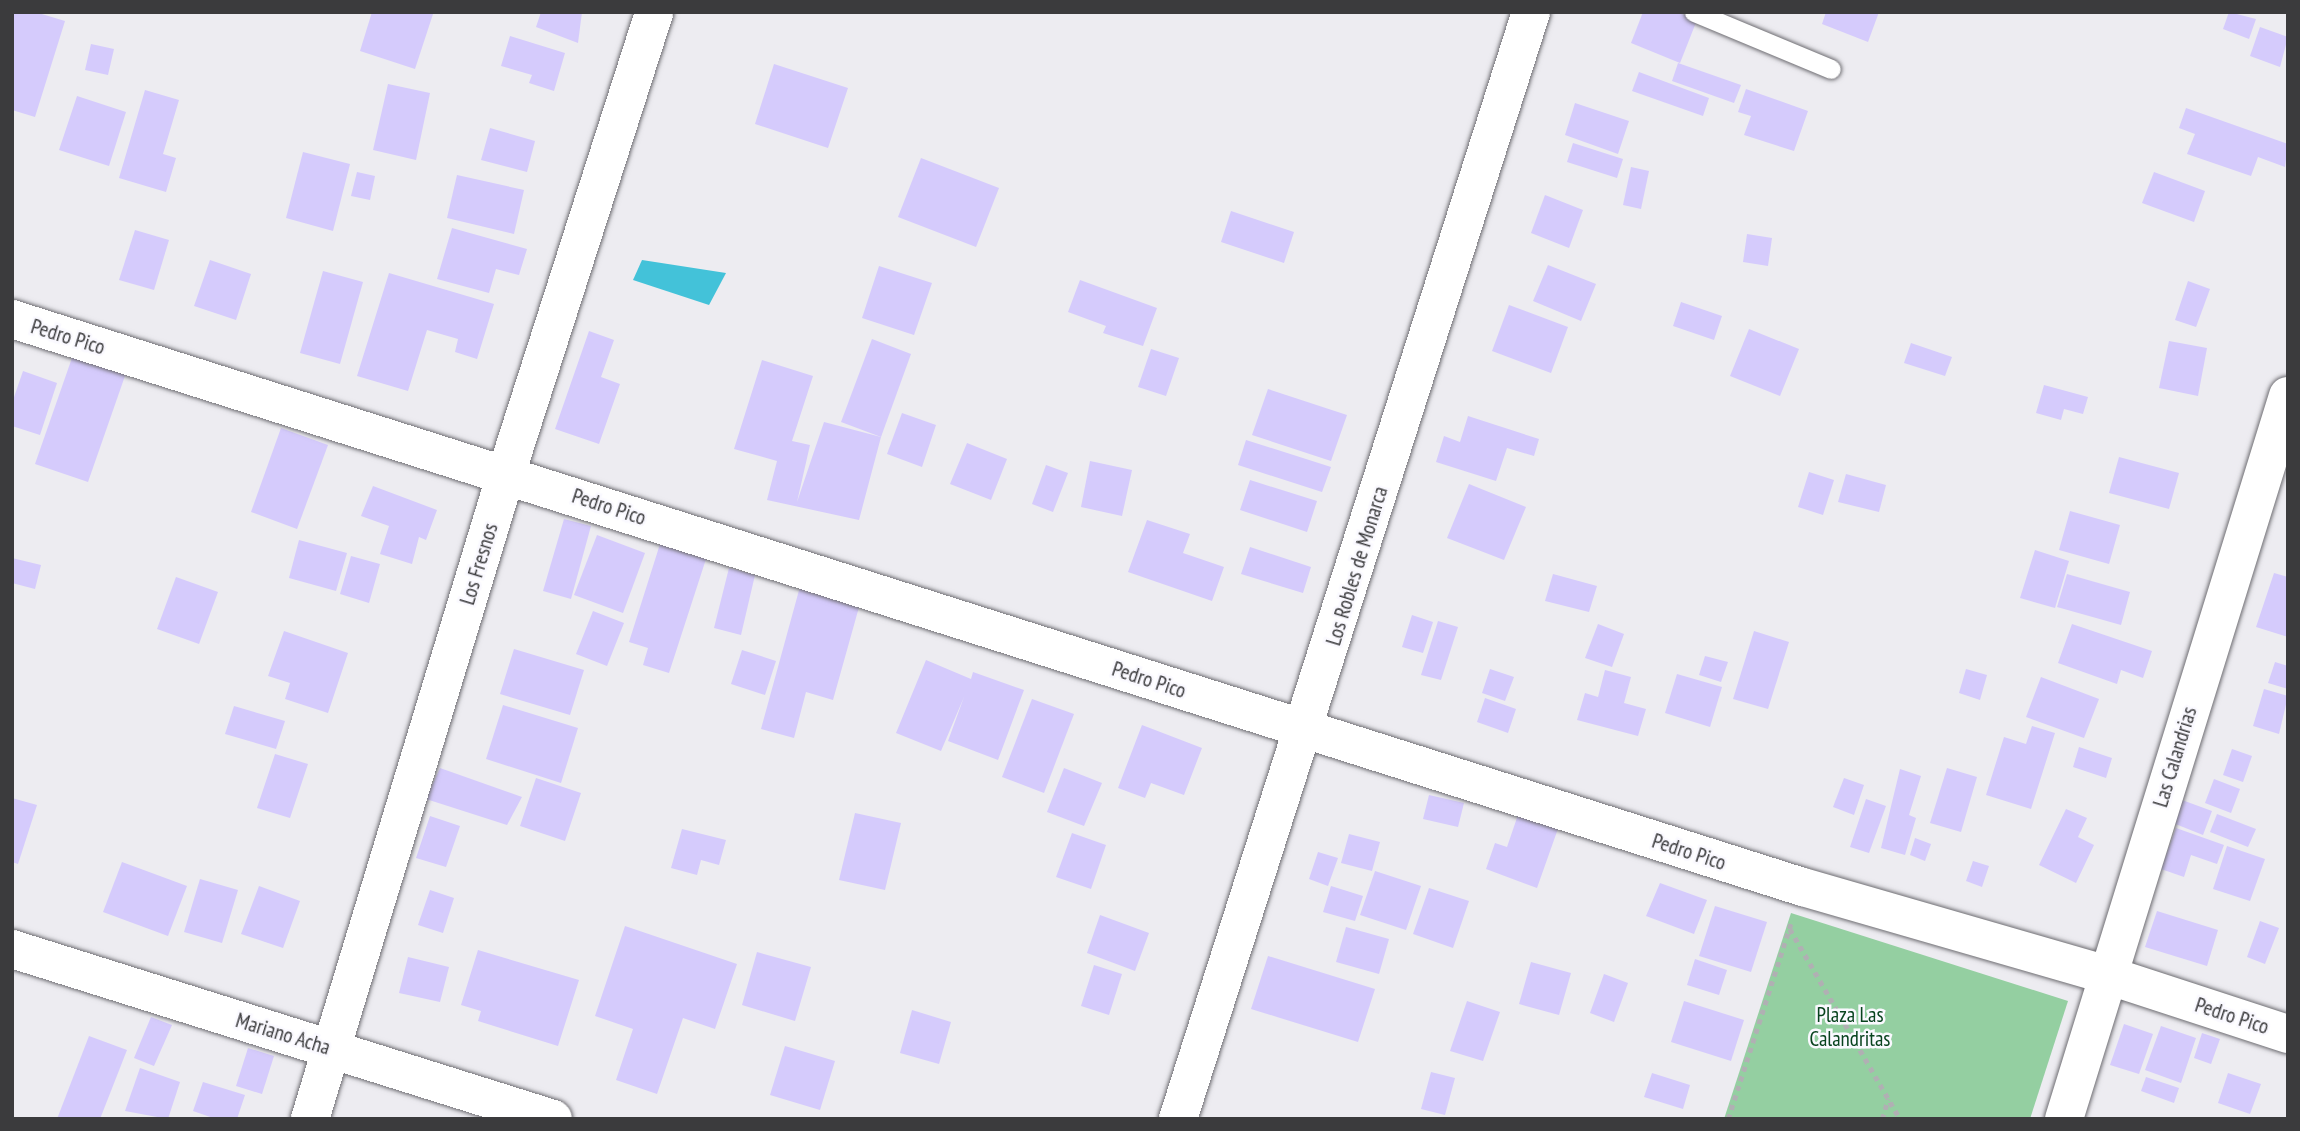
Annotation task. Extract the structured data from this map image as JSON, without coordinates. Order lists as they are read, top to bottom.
{
  "streets": {
    "street": [
      "Pedro Pico",
      "Los Fresnos",
      "Los Robles de Monarca",
      "Las Calandrias",
      "Mariano Acha"
    ]
  },
  "crossings": [
    ["Pedro Pico", "Los Fresnos"],
    ["Pedro Pico", "Los Robles de Monarca"],
    ["Pedro Pico", "Las Calandrias"],
    ["Los Fresnos", "Mariano Acha"]
  ],
  "parks": ["Plaza Las Calandritas"]
}
